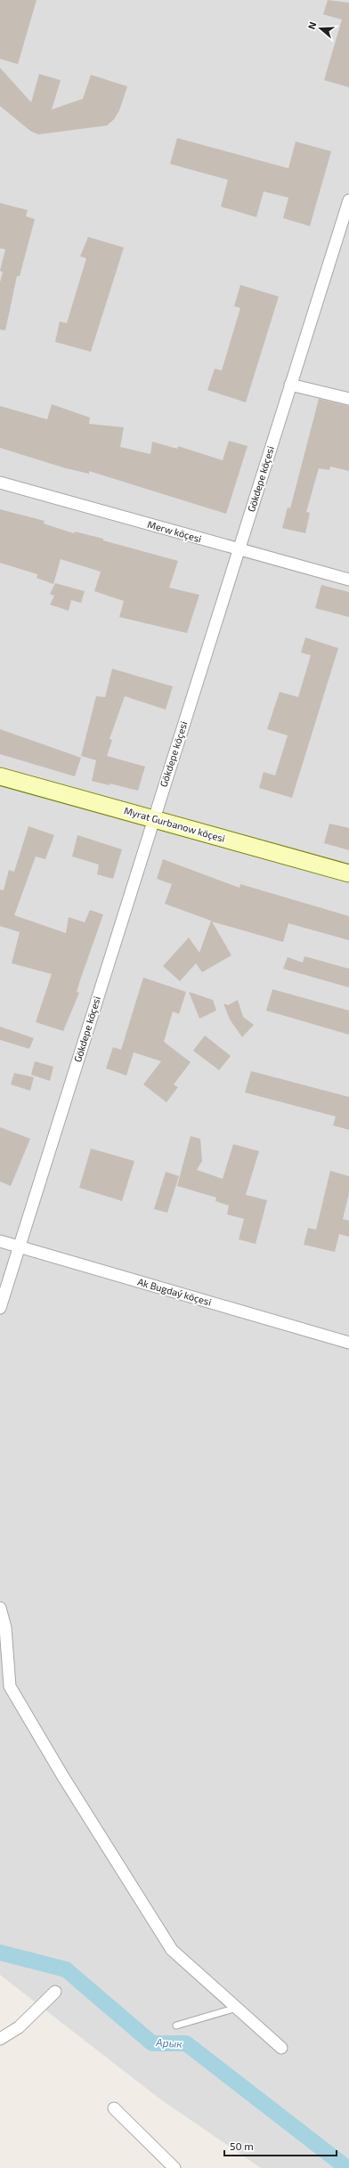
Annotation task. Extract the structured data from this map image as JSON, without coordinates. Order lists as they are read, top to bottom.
{
  "streets": {
    "street": [
      "Gökdepe köçesi",
      "Merw köçesi",
      "Myrat Gurbanow köçesi",
      "Ak Bugdaý köçesi"
    ]
  },
  "crossings": [
    ["Gökdepe köçesi", "Merw köçesi"],
    ["Gökdepe köçesi", "Myrat Gurbanow köçesi"],
    ["Gökdepe köçesi", "Ak Bugdaý köçesi"]
  ],
  "water": ["Арык"],
  "scale_bar": "50 m",
  "north": "left"
}
